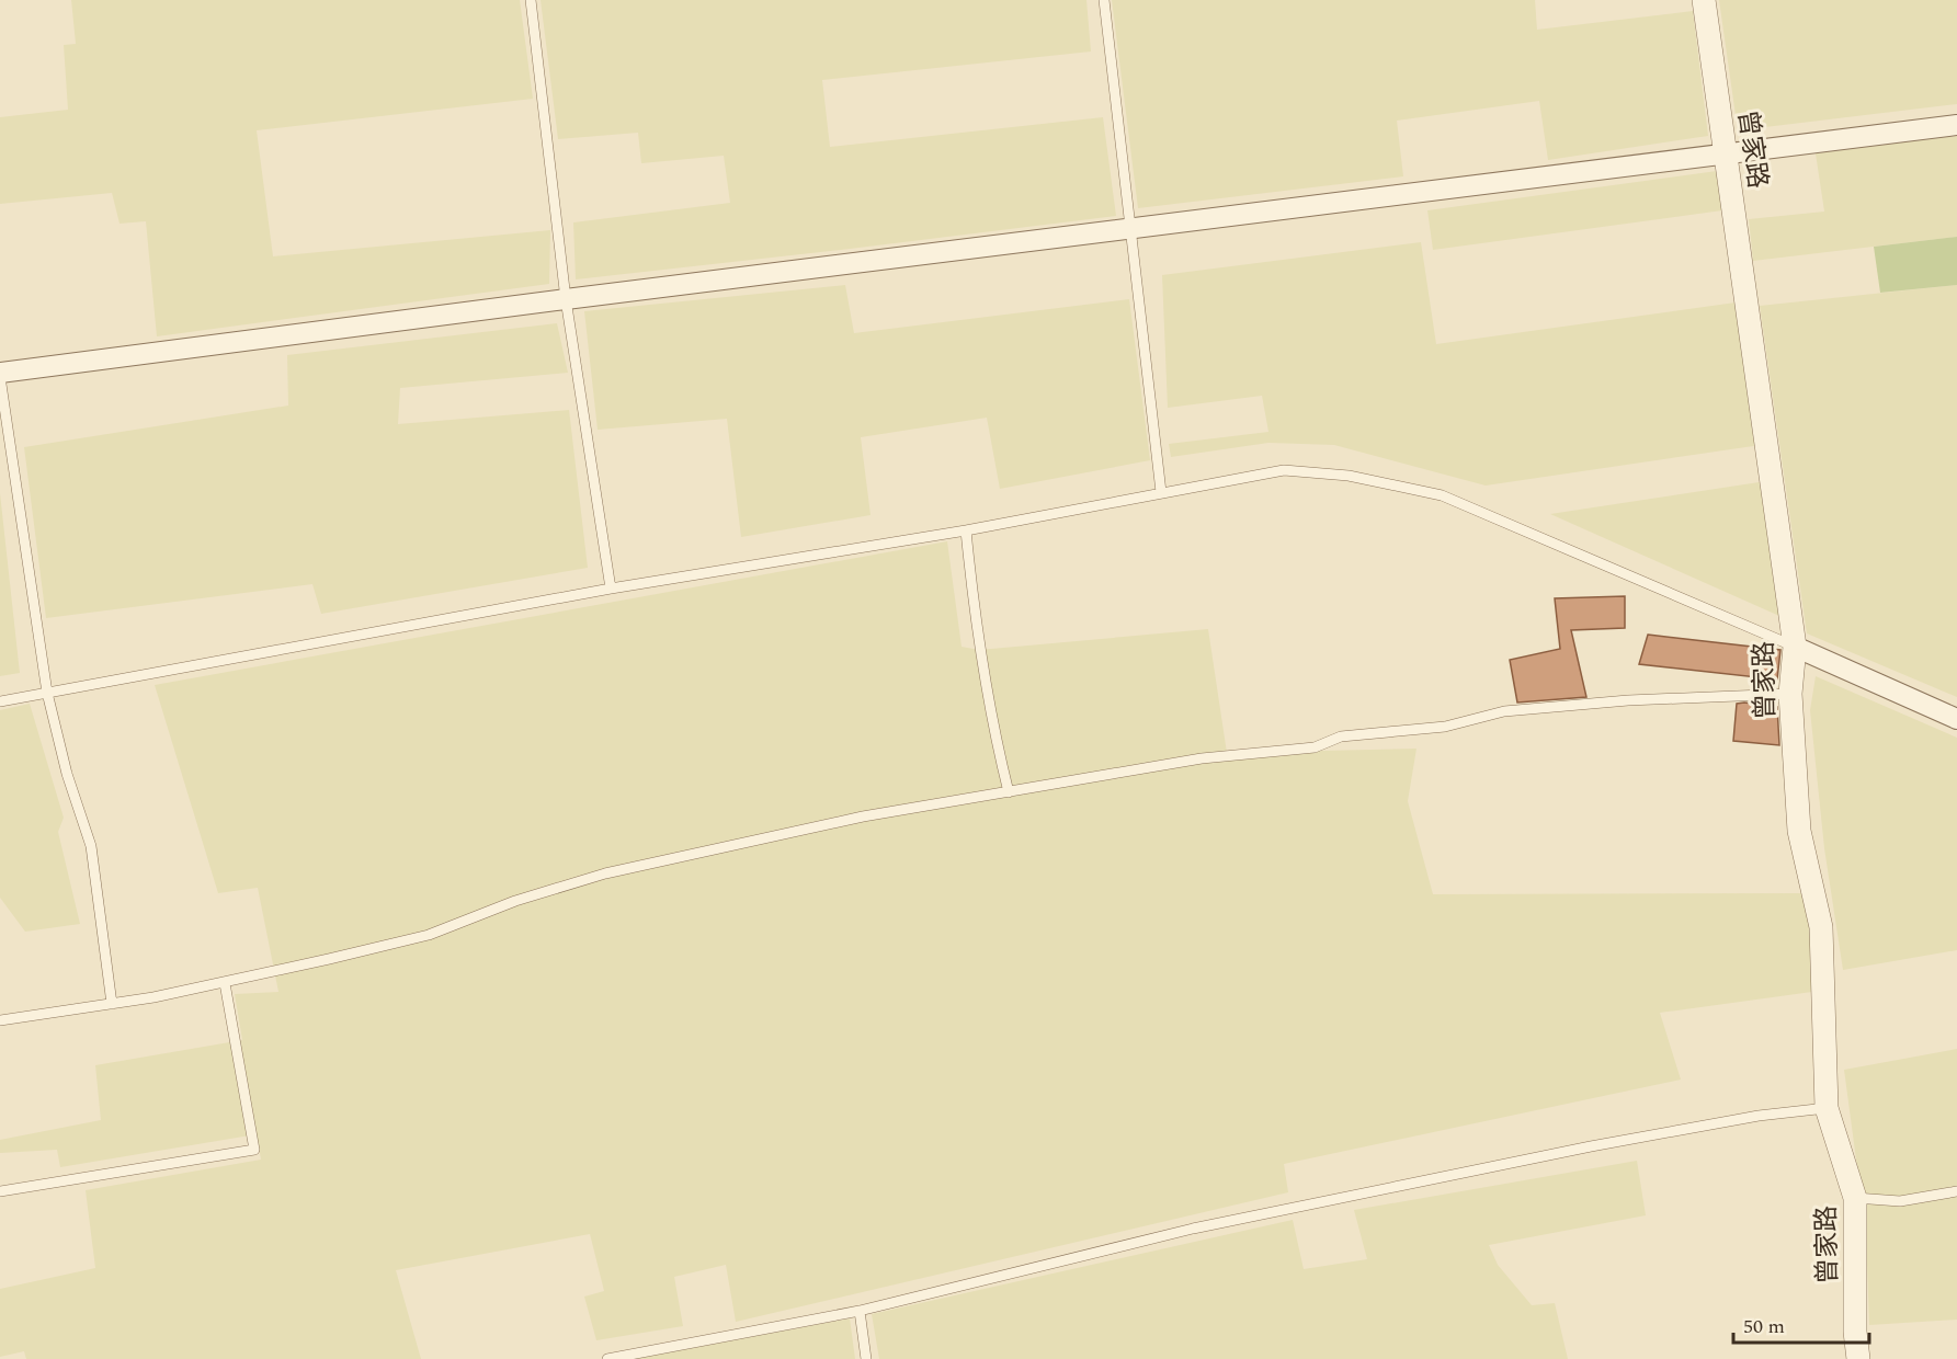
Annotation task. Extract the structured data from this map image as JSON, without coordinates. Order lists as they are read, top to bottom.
{
  "streets": {
    "street": ["曾家路"]
  },
  "scale_bar": "50 m"
}
